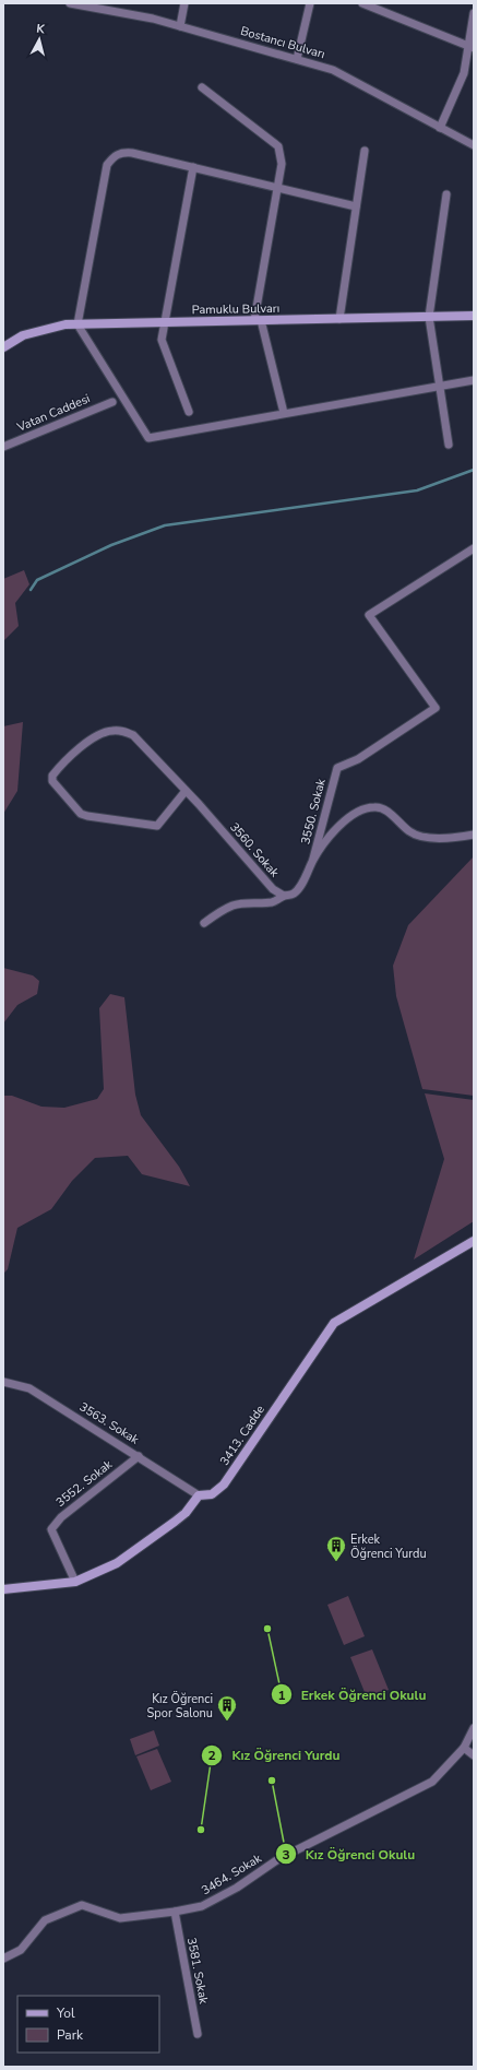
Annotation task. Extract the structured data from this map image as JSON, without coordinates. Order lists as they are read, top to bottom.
{
  "streets": {
    "street": [
      "Bostancı Bulvarı",
      "Pamuklu Bulvarı",
      "Vatan Caddesi",
      "3550. Sokak",
      "3560. Sokak",
      "3563. Sokak",
      "3413. Cadde",
      "3552. Sokak",
      "3464. Sokak",
      "3581. Sokak"
    ]
  },
  "crossings": [
    ["3550. Sokak", "3560. Sokak"],
    ["3563. Sokak", "3413. Cadde"],
    ["3563. Sokak", "3552. Sokak"],
    ["3464. Sokak", "3581. Sokak"]
  ],
  "places": {
    "building": ["Erkek Öğrenci Yurdu", "Kız Öğrenci Spor Salonu"],
    "other": ["Erkek Öğrenci Okulu", "Kız Öğrenci Okulu", "Kız Öğrenci Yurdu"]
  },
  "legend": ["Yol", "Park"],
  "north": "top"
}
